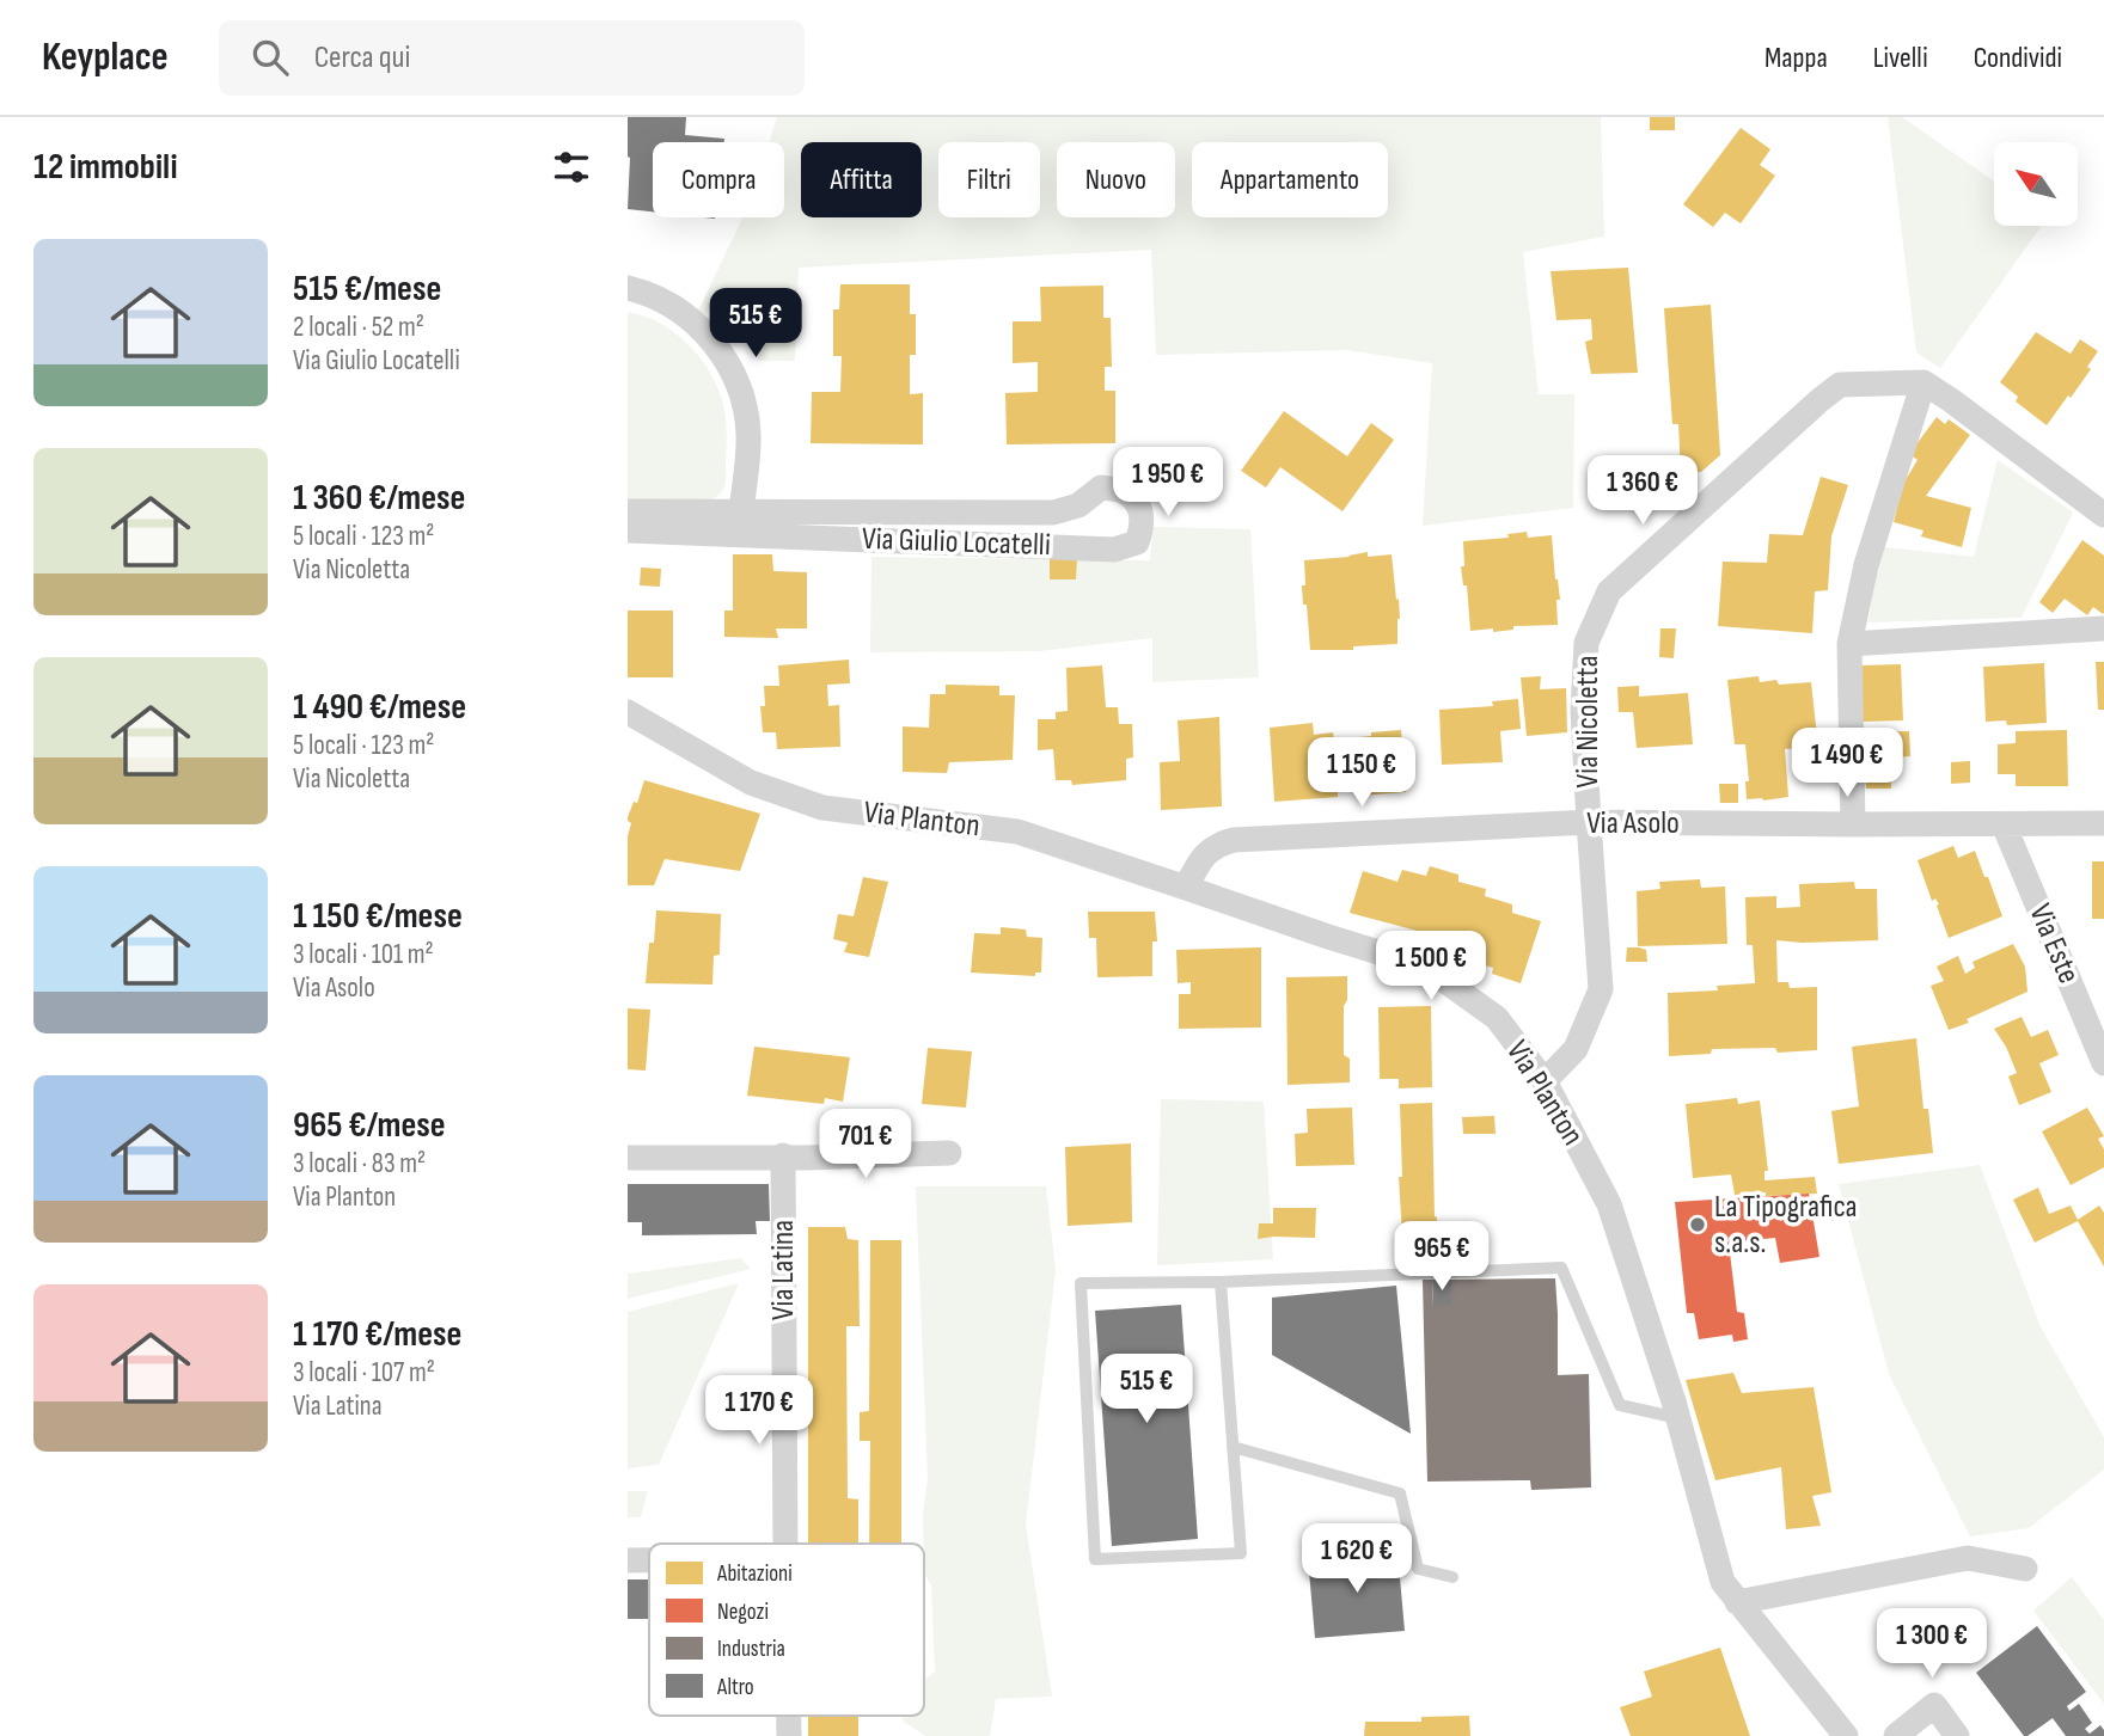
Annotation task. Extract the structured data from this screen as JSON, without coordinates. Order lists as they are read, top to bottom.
{
  "streets": {
    "street": [
      "Via Giulio Locatelli",
      "Via Nicoletta",
      "Via Planton",
      "Via Asolo",
      "Via Este",
      "Via Latina"
    ]
  },
  "crossings": [
    ["Via Nicoletta", "Via Planton"],
    ["Via Nicoletta", "Via Asolo"],
    ["Via Planton", "Via Asolo"],
    ["Via Asolo", "Via Este"]
  ],
  "places": ["La Tipografica s.a.s."],
  "legend": [
    "Abitazioni",
    "Negozi",
    "Industria",
    "Altro"
  ],
  "north": "top left",
  "page": {
    "header": "Keyplace",
    "search": "Cerca qui",
    "nav": ["Mappa", "Livelli", "Condividi"],
    "heading": "12 immobili",
    "chip": [
      "Compra",
      "Affitta",
      "Filtri",
      "Nuovo",
      "Appartamento"
    ],
    "list": [
      {
        "name": "515 €/mese",
        "note": "2 locali · 52 m² · Via Giulio Locatelli"
      },
      {
        "name": "1 360 €/mese",
        "note": "5 locali · 123 m² · Via Nicoletta"
      },
      {
        "name": "1 490 €/mese",
        "note": "5 locali · 123 m² · Via Nicoletta"
      },
      {
        "name": "1 150 €/mese",
        "note": "3 locali · 101 m² · Via Asolo"
      },
      {
        "name": "965 €/mese",
        "note": "3 locali · 83 m² · Via Planton"
      },
      {
        "name": "1 170 €/mese",
        "note": "3 locali · 107 m² · Via Latina"
      }
    ],
    "price": [
      "515 €",
      "1 950 €",
      "1 360 €",
      "1 490 €",
      "1 150 €",
      "1 500 €",
      "701 €",
      "965 €",
      "515 €",
      "1 170 €",
      "1 620 €",
      "1 300 €"
    ]
  }
}
